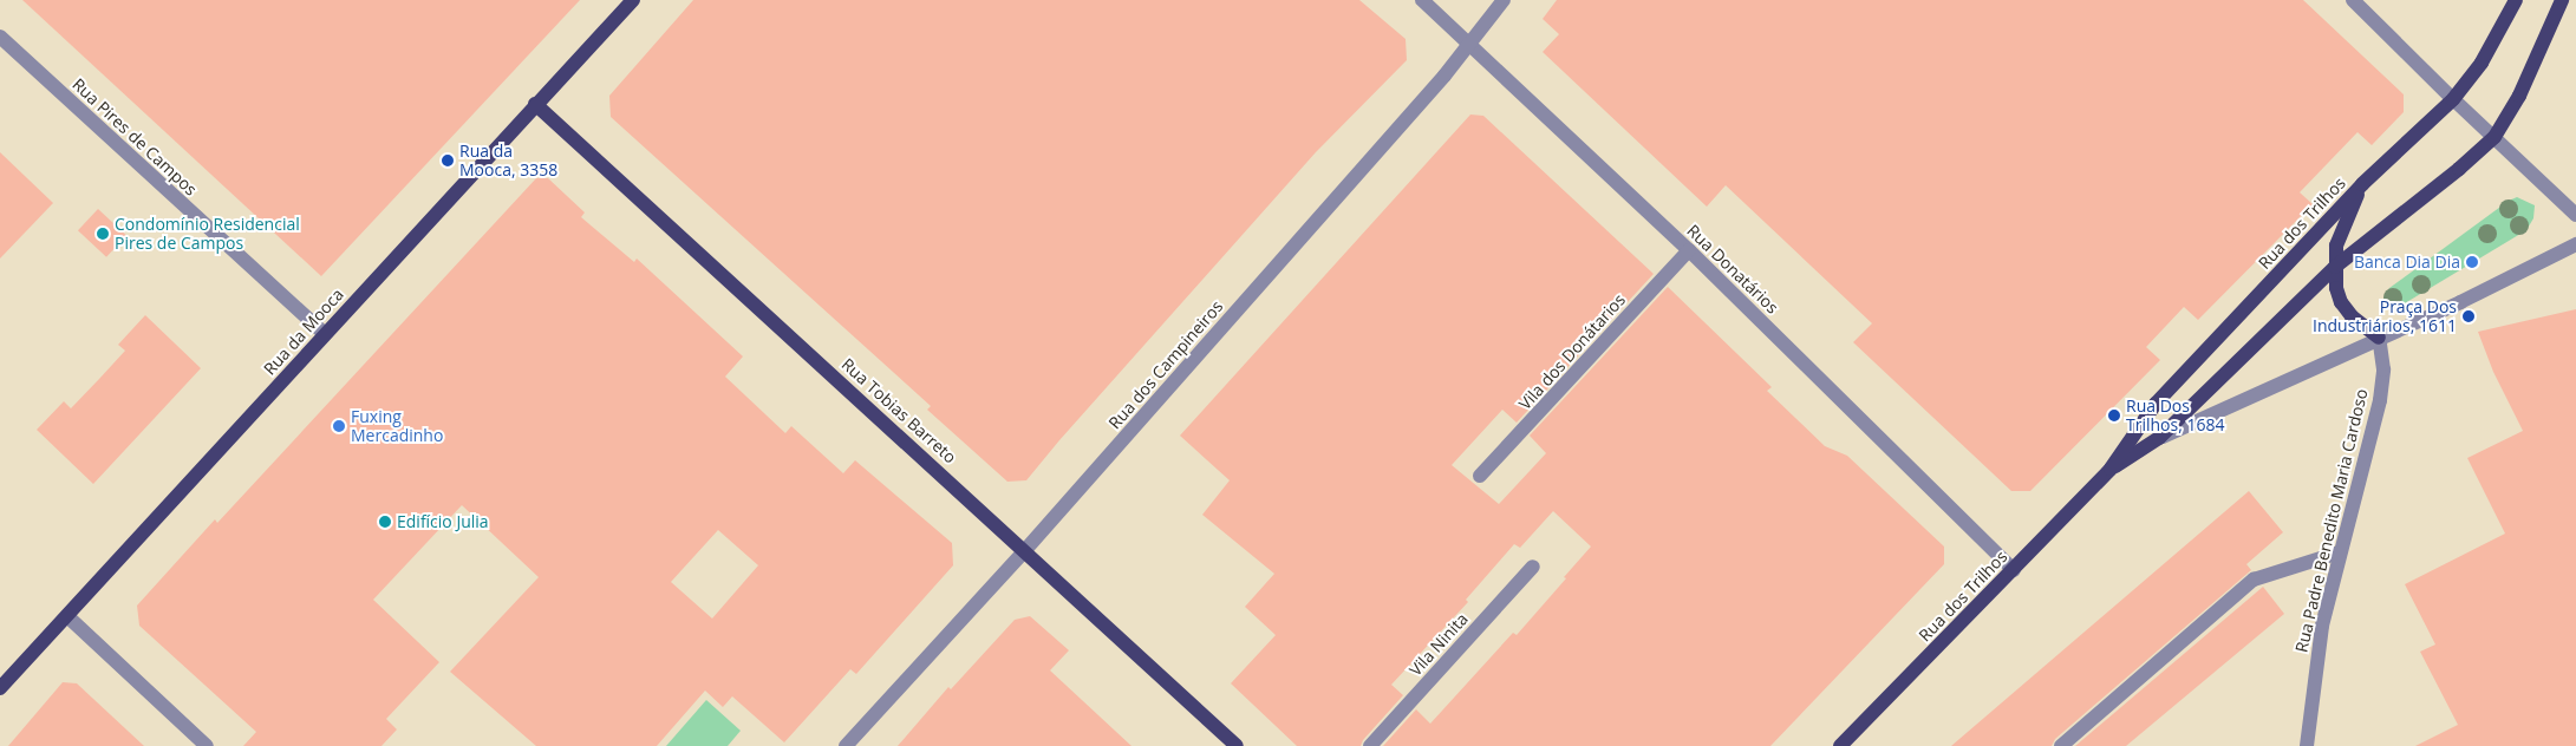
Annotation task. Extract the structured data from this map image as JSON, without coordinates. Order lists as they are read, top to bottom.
{
  "streets": {
    "main road": ["Rua dos Trilhos", "Rua da Mooca", "Rua Tobias Barreto"],
    "street": [
      "Rua Pires de Campos",
      "Rua Donatários",
      "Vila dos Donátarios",
      "Rua dos Campineiros",
      "Rua Padre Benedito Maria Cardoso",
      "Vila Ninita"
    ]
  },
  "crossings": [
    ["Rua Pires de Campos", "Rua da Mooca"],
    ["Rua dos Trilhos", "Rua Donatários"],
    ["Rua dos Trilhos", "Rua Padre Benedito Maria Cardoso"],
    ["Rua Donatários", "Vila dos Donátarios"],
    ["Rua Donatários", "Rua dos Campineiros"],
    ["Rua da Mooca", "Rua Tobias Barreto"],
    ["Rua dos Campineiros", "Rua Tobias Barreto"]
  ],
  "places": [
    "Rua da Mooca, 3358",
    "Condomínio Residencial Pires de Campos",
    "Banca Dia Dia",
    "Praça Dos Industriários, 1611",
    "Rua Dos Trilhos, 1684",
    "Fuxing Mercadinho",
    "Edifício Julia"
  ]
}
